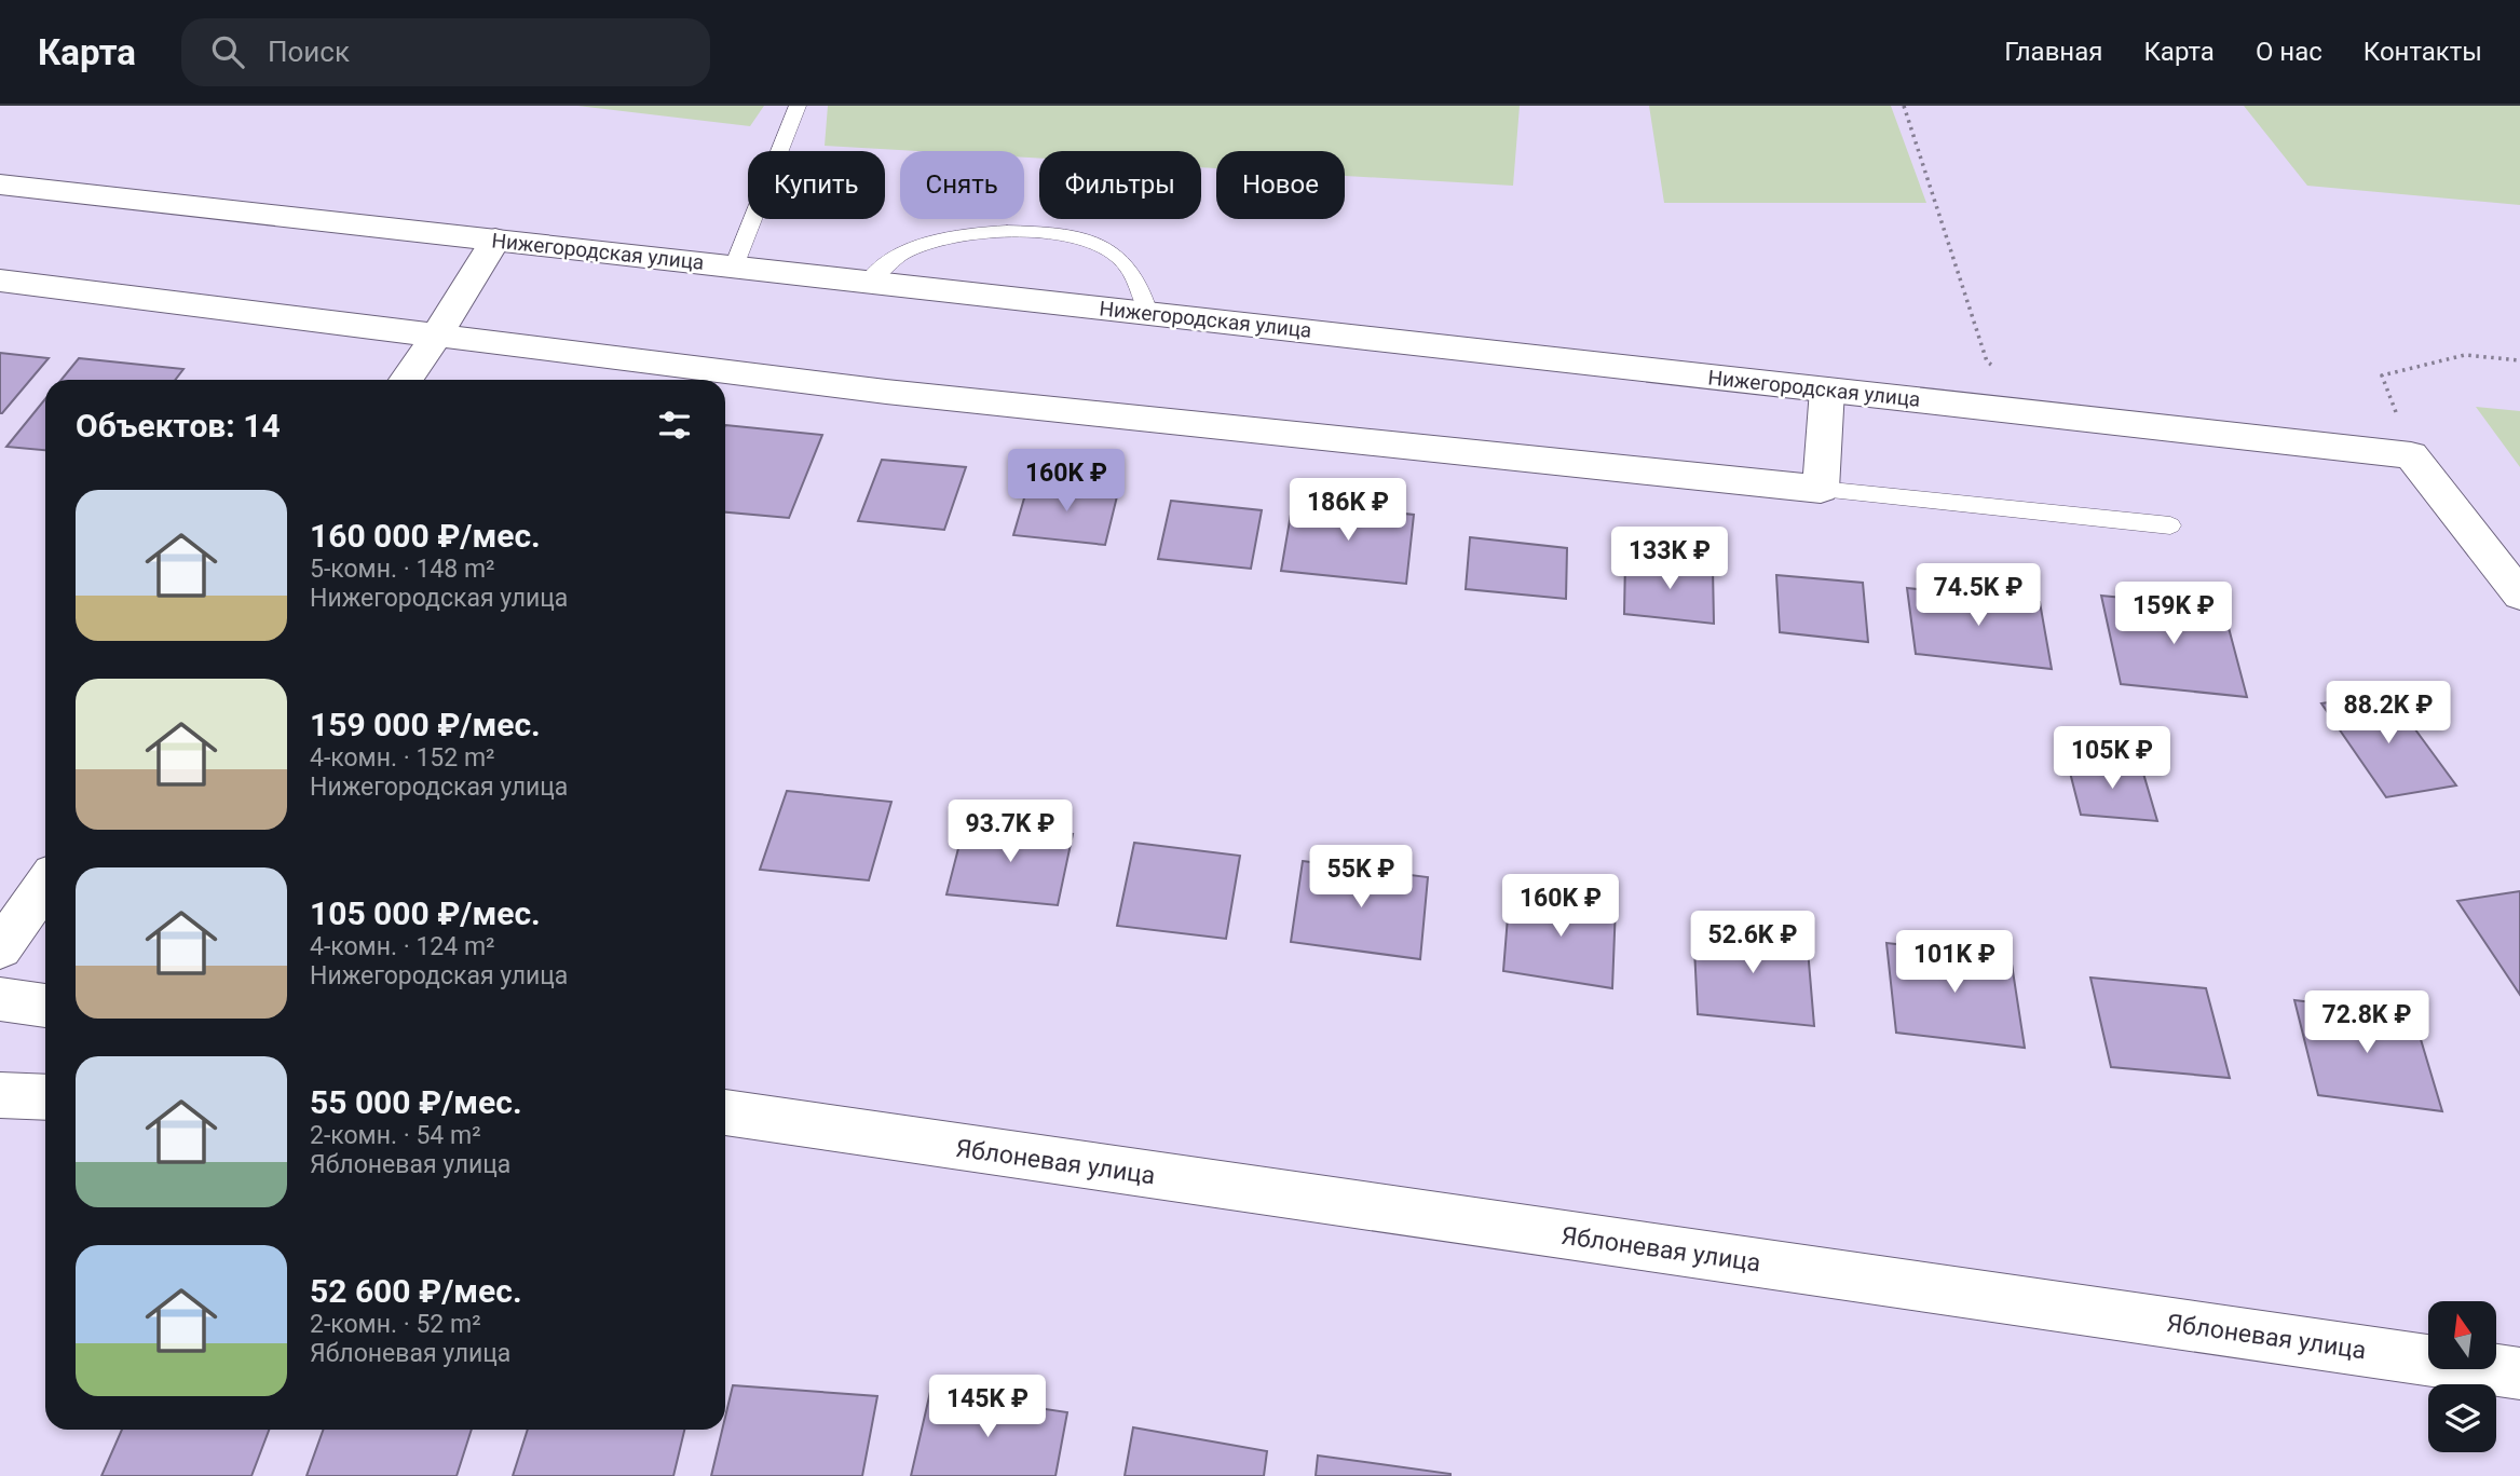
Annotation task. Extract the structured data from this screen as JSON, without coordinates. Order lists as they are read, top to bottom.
{
  "streets": {
    "street": ["Нижегородская улица", "Яблоневая улица"]
  },
  "north": "top",
  "page": {
    "header": "Карта",
    "search": "Поиск",
    "nav": [
      "Главная",
      "Карта",
      "О нас",
      "Контакты"
    ],
    "chip": [
      "Купить",
      "Снять",
      "Фильтры",
      "Новое"
    ],
    "heading": "Объектов: 14",
    "price": [
      "160K ₽",
      "186K ₽",
      "133K ₽",
      "74.5K ₽",
      "159K ₽",
      "88.2K ₽",
      "105K ₽",
      "93.7K ₽",
      "55K ₽",
      "160K ₽",
      "52.6K ₽",
      "101K ₽",
      "72.8K ₽",
      "145K ₽"
    ],
    "list": [
      {
        "name": "160 000 ₽/мес.",
        "note": "5-комн. · 148 m² · Нижегородская улица"
      },
      {
        "name": "159 000 ₽/мес.",
        "note": "4-комн. · 152 m² · Нижегородская улица"
      },
      {
        "name": "105 000 ₽/мес.",
        "note": "4-комн. · 124 m² · Нижегородская улица"
      },
      {
        "name": "55 000 ₽/мес.",
        "note": "2-комн. · 54 m² · Яблоневая улица"
      },
      {
        "name": "52 600 ₽/мес.",
        "note": "2-комн. · 52 m² · Яблоневая улица"
      }
    ]
  }
}
